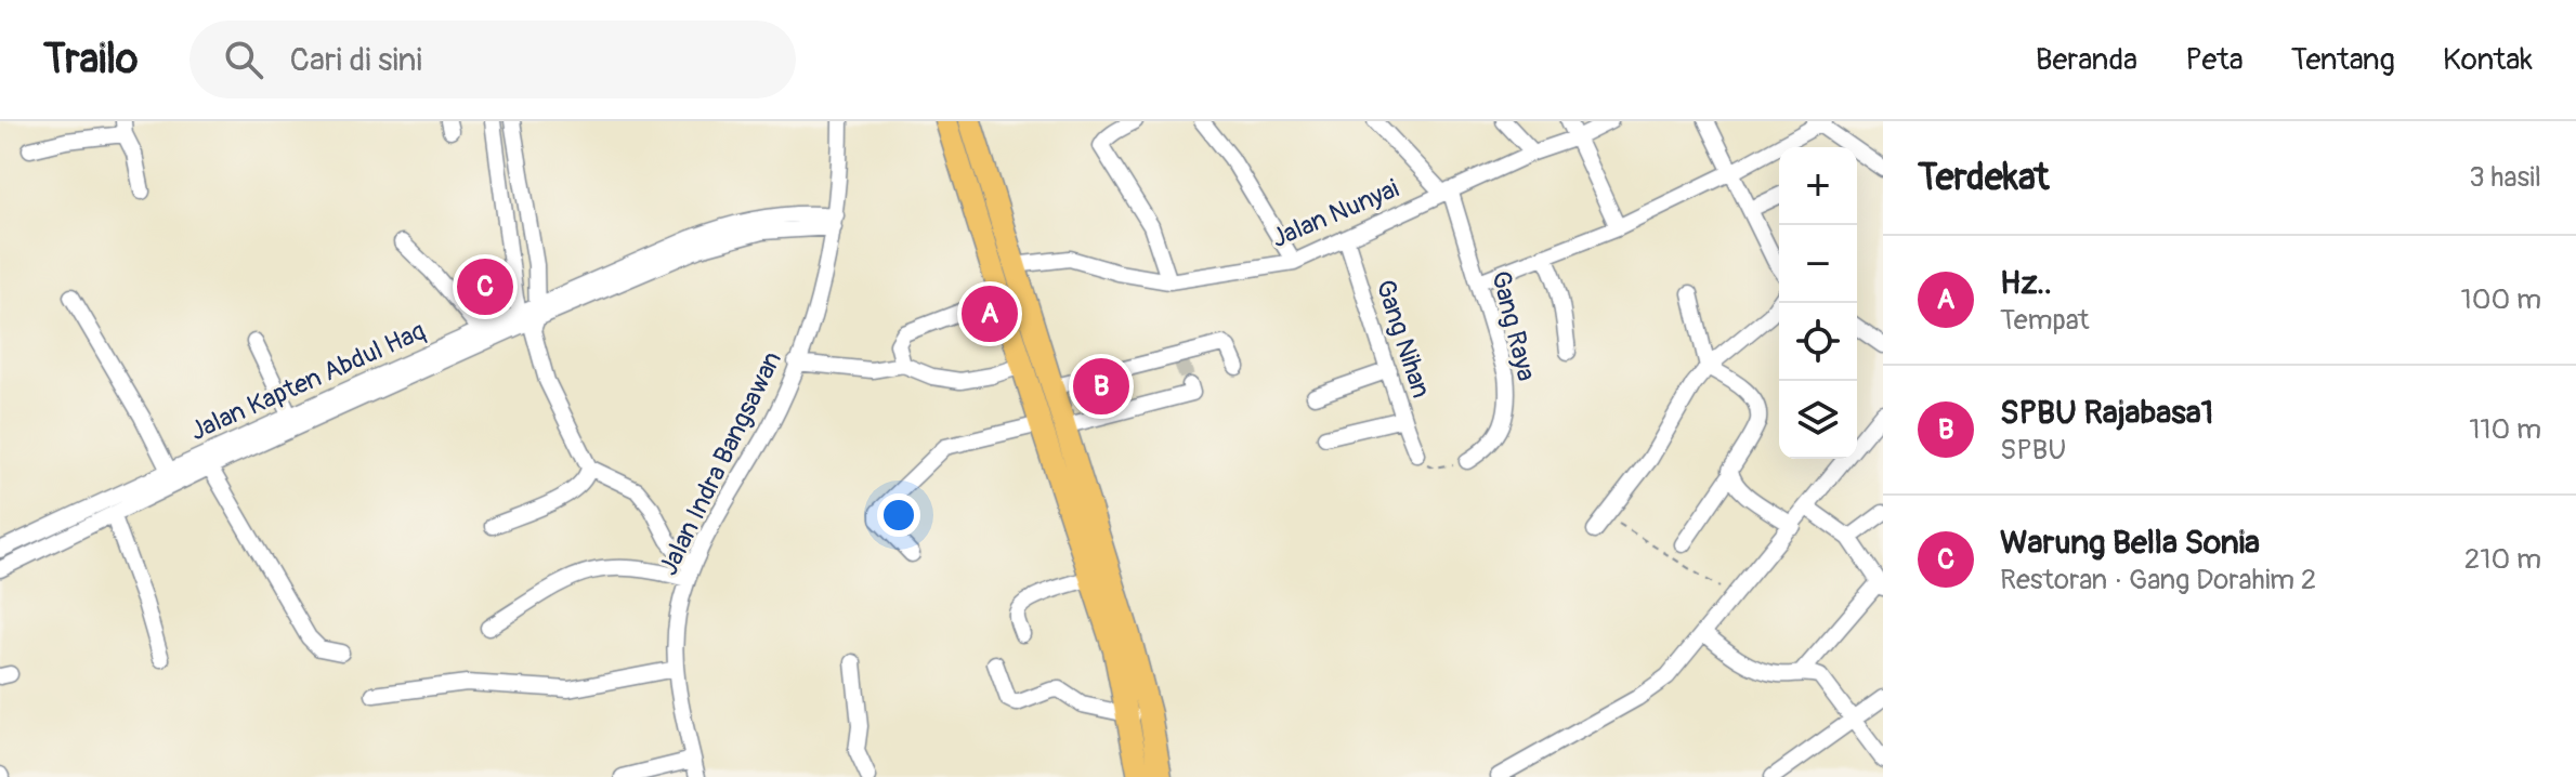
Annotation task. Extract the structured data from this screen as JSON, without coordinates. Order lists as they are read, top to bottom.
{
  "streets": {
    "street": [
      "Jalan Nunyai",
      "Gang Raya",
      "Gang Nihan",
      "Jalan Kapten Abdul Haq",
      "Jalan Indra Bangsawan"
    ]
  },
  "crossings": [
    ["Jalan Nunyai", "Gang Raya"],
    ["Jalan Nunyai", "Gang Nihan"],
    ["Jalan Kapten Abdul Haq", "Jalan Indra Bangsawan"]
  ],
  "page": {
    "header": "Trailo",
    "search": "Cari di sini",
    "nav": [
      "Beranda",
      "Peta",
      "Tentang",
      "Kontak"
    ],
    "heading": ["Terdekat", "3 hasil"],
    "map_buttons": ["+", "−"],
    "list": [
      {
        "mark": "A",
        "name": "Hz..",
        "note": "Tempat",
        "value": "100 m"
      },
      {
        "mark": "B",
        "name": "SPBU Rajabasa1",
        "note": "SPBU",
        "value": "110 m"
      },
      {
        "mark": "C",
        "name": "Warung Bella Sonia",
        "note": "Restoran · Gang Dorahim 2",
        "value": "210 m"
      }
    ],
    "pins": ["C", "A", "B"]
  }
}
